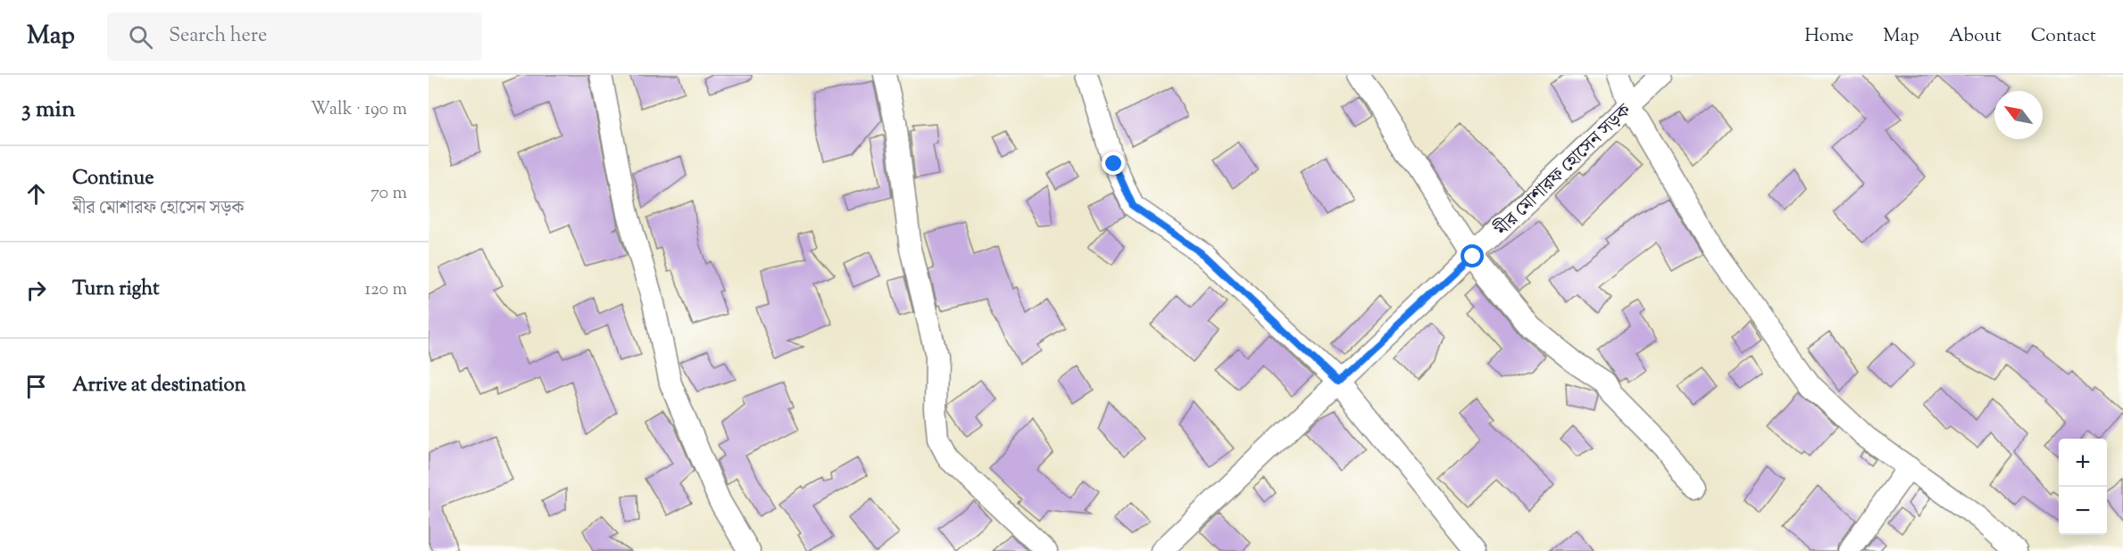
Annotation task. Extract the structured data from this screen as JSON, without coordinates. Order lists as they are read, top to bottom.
{
  "streets": {
    "street": ["মীর মোশারফ হোসেন সড়ক"]
  },
  "north": "top left",
  "page": {
    "header": "Map",
    "search": "Search here",
    "nav": [
      "Home",
      "Map",
      "About",
      "Contact"
    ],
    "heading": ["3 min", "Walk · 190 m"],
    "list": [
      ["Continue", "মীর মোশারফ হোসেন সড়ক", "70 m"],
      ["Turn right", "120 m"],
      "Arrive at destination"
    ],
    "map_buttons": ["+", "−"]
  }
}
